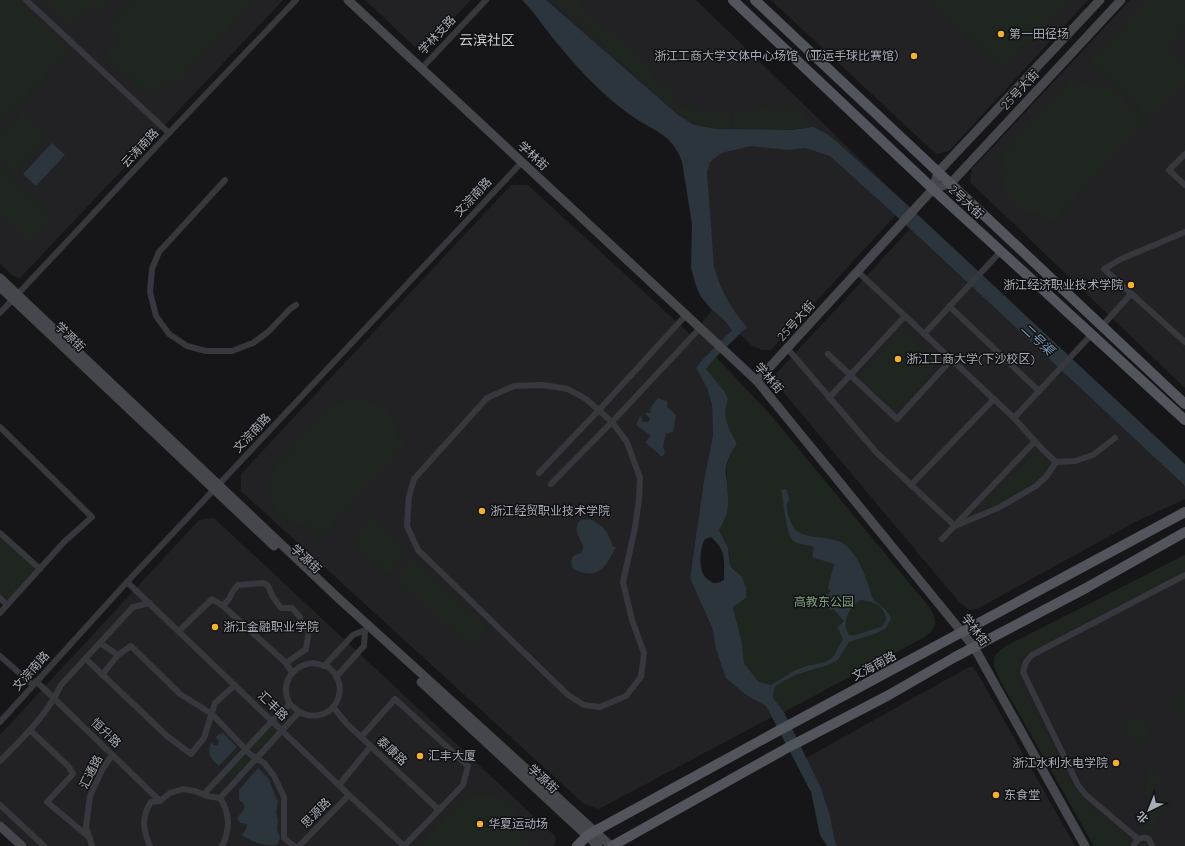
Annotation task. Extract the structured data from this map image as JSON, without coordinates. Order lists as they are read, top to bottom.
{
  "streets": {
    "main road": [
      "25号大街",
      "学林街",
      "2号大街",
      "学源街",
      "文海南路"
    ],
    "street": [
      "学林支路",
      "云涛南路",
      "文淙南路",
      "汇丰路",
      "恒升路",
      "泰康路",
      "汇通路",
      "思源路"
    ]
  },
  "crossings": [
    ["学林支路", "学林街"],
    ["25号大街", "学林街"],
    ["25号大街", "2号大街"],
    ["云涛南路", "学源街"],
    ["学林街", "文淙南路"],
    ["学林街", "文海南路"],
    ["文淙南路", "学源街"],
    ["文淙南路", "汇丰路"],
    ["文淙南路", "恒升路"],
    ["学源街", "文海南路"],
    ["汇丰路", "思源路"],
    ["恒升路", "汇通路"]
  ],
  "districts": ["云滨社区"],
  "water": ["二号渠"],
  "parks": ["高教东公园"],
  "places": [
    "第一田径场",
    "浙江工商大学文体中心场馆（亚运手球比赛馆）",
    "浙江经济职业技术学院",
    "浙江工商大学(下沙校区)",
    "浙江经贸职业技术学院",
    "浙江金融职业学院",
    "汇丰大厦",
    "浙江水利水电学院",
    "东食堂",
    "华夏运动场"
  ],
  "north": "bottom left"
}
